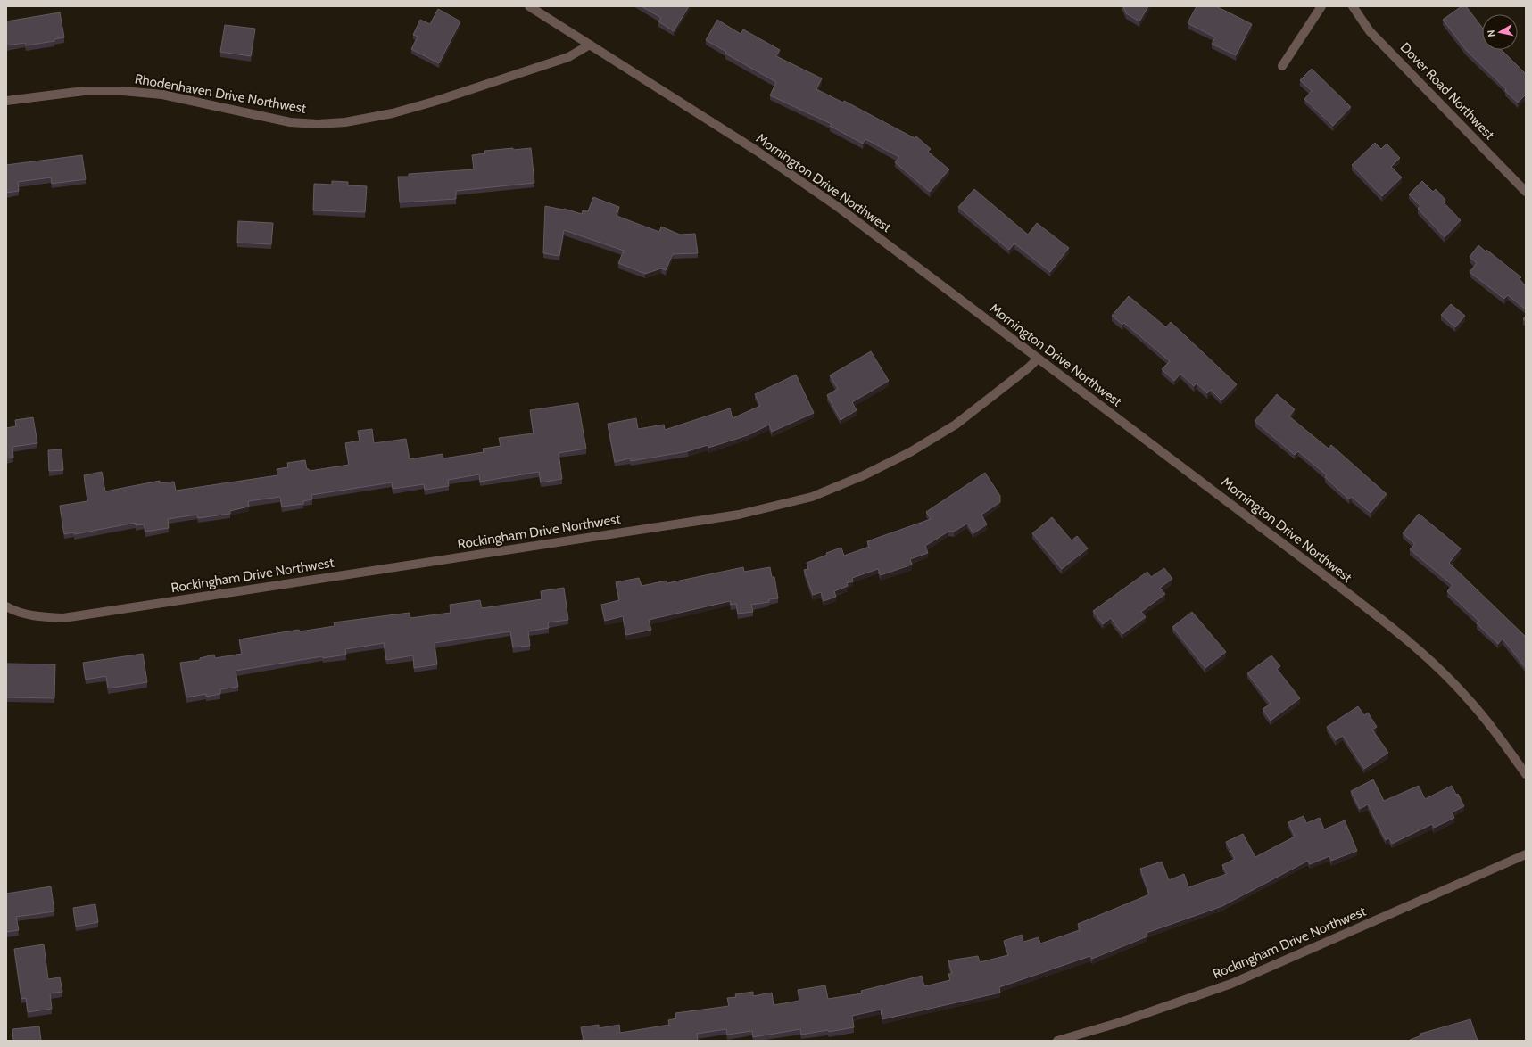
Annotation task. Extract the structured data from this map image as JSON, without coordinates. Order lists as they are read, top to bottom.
{
  "streets": {
    "street": [
      "Dover Road Northwest",
      "Rhodenhaven Drive Northwest",
      "Mornington Drive Northwest",
      "Rockingham Drive Northwest"
    ]
  },
  "crossings": [
    ["Rhodenhaven Drive Northwest", "Mornington Drive Northwest"],
    ["Mornington Drive Northwest", "Rockingham Drive Northwest"]
  ],
  "north": "left"
}
